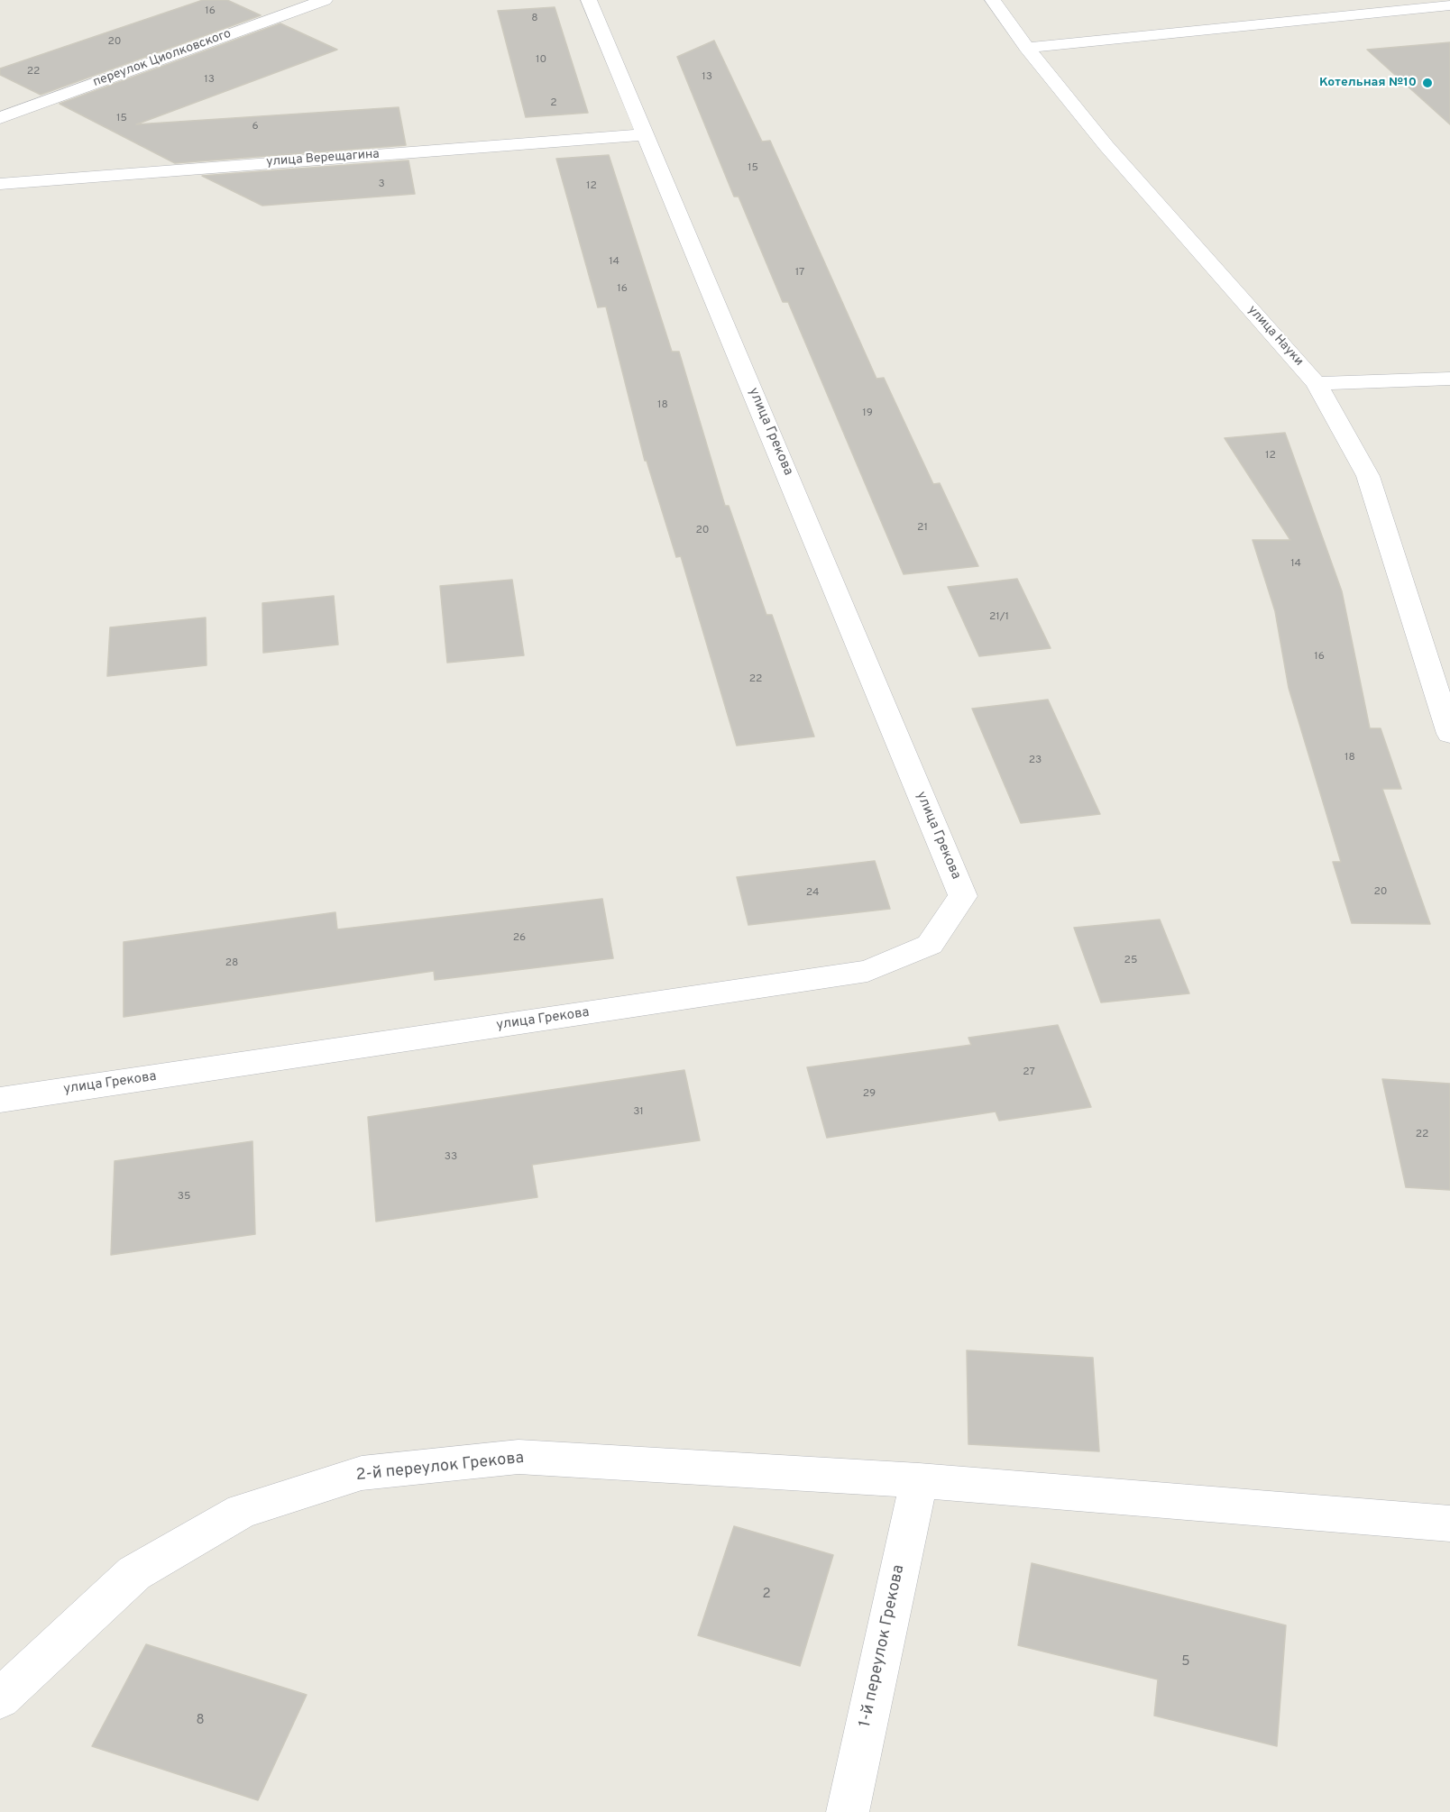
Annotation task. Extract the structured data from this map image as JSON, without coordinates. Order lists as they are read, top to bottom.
{
  "streets": {
    "street": [
      "переулок Циолковского",
      "улица Верещагина",
      "улица Науки",
      "улица Грекова",
      "2-й переулок Грекова",
      "1-й переулок Грекова"
    ]
  },
  "crossings": [
    ["улица Верещагина", "улица Грекова"],
    ["2-й переулок Грекова", "1-й переулок Грекова"]
  ],
  "places": ["Котельная №10"],
  "house_numbers": [
    "16",
    "8",
    "20",
    "10",
    "22",
    "13",
    "13",
    "2",
    "15",
    "6",
    "15",
    "3",
    "12",
    "14",
    "17",
    "16",
    "18",
    "19",
    "12",
    "21",
    "20",
    "14",
    "21/1",
    "16",
    "22",
    "18",
    "23",
    "20",
    "24",
    "26",
    "25",
    "28",
    "27",
    "29",
    "31",
    "22",
    "33",
    "35",
    "2",
    "5",
    "8"
  ]
}
